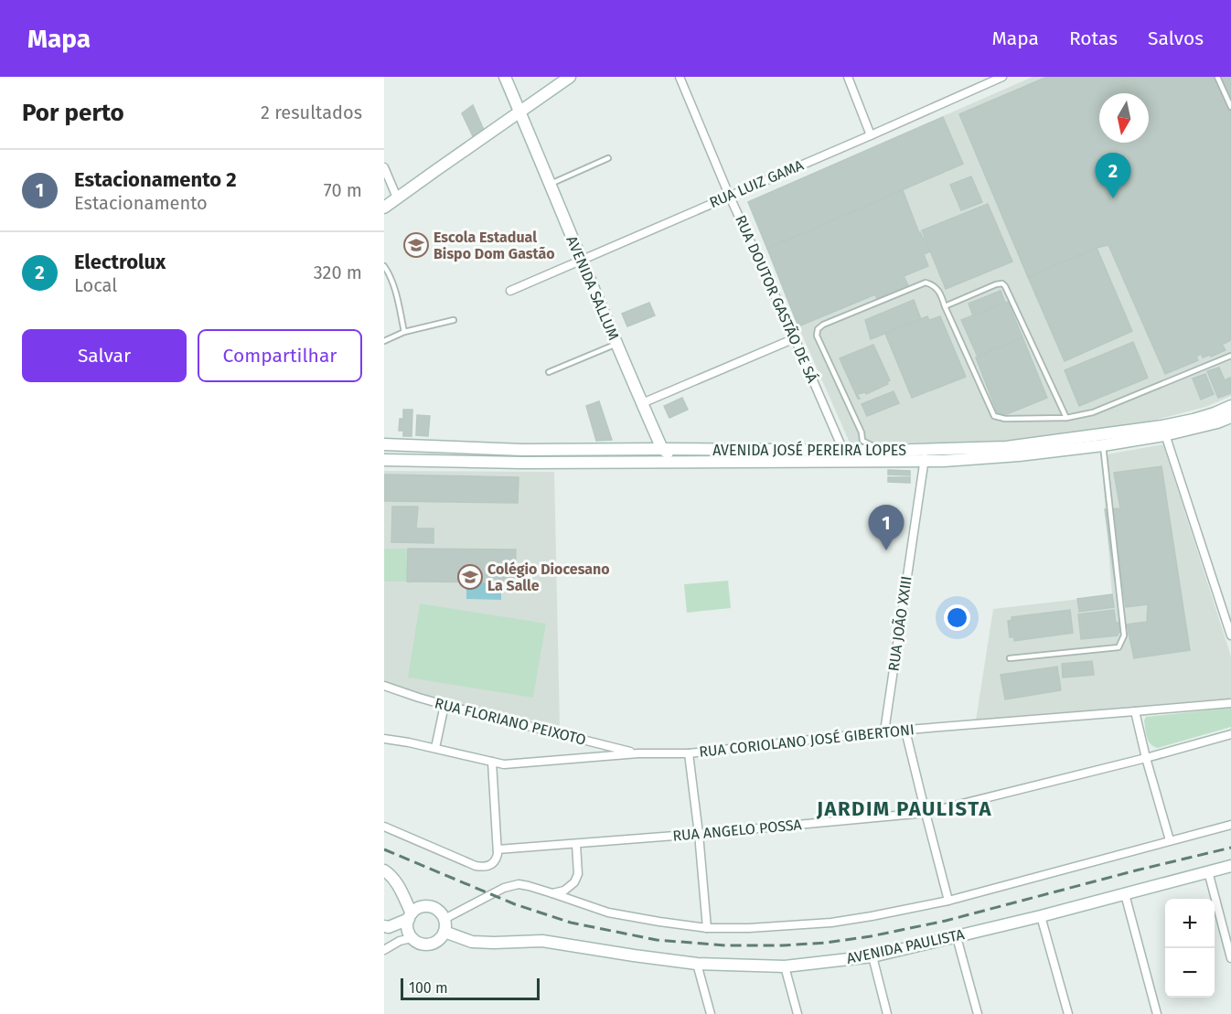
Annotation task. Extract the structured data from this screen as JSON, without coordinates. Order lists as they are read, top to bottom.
{
  "streets": {
    "street": [
      "RUA LUIZ GAMA",
      "AVENIDA SALLUM",
      "RUA DOUTOR GASTÃO DE SÁ",
      "AVENIDA JOSÉ PEREIRA LOPES",
      "RUA JOÃO XXIII",
      "RUA FLORIANO PEIXOTO",
      "RUA CORIOLANO JOSÉ GIBERTONI",
      "RUA ANGELO POSSA",
      "AVENIDA PAULISTA"
    ]
  },
  "crossings": [
    ["RUA LUIZ GAMA", "AVENIDA SALLUM"],
    ["RUA LUIZ GAMA", "RUA DOUTOR GASTÃO DE SÁ"],
    ["AVENIDA SALLUM", "AVENIDA JOSÉ PEREIRA LOPES"],
    ["RUA DOUTOR GASTÃO DE SÁ", "AVENIDA JOSÉ PEREIRA LOPES"],
    ["AVENIDA JOSÉ PEREIRA LOPES", "RUA JOÃO XXIII"],
    ["RUA JOÃO XXIII", "RUA CORIOLANO JOSÉ GIBERTONI"],
    ["RUA FLORIANO PEIXOTO", "RUA CORIOLANO JOSÉ GIBERTONI"]
  ],
  "districts": ["JARDIM PAULISTA"],
  "places": {
    "school or university": ["Escola Estadual Bispo Dom Gastão", "Colégio Diocesano La Salle"]
  },
  "scale_bar": "100 m",
  "north": "bottom",
  "page": {
    "header": "Mapa",
    "nav": ["Mapa", "Rotas", "Salvos"],
    "heading": ["Por perto", "2 resultados"],
    "list": [
      {
        "mark": "1",
        "name": "Estacionamento 2",
        "note": "Estacionamento",
        "value": "70 m"
      },
      {
        "mark": "2",
        "name": "Electrolux",
        "note": "Local",
        "value": "320 m"
      }
    ],
    "pins": ["2", "1"],
    "buttons": ["Salvar", "Compartilhar"],
    "map_buttons": ["+", "−"],
    "scale": "100 m"
  }
}
